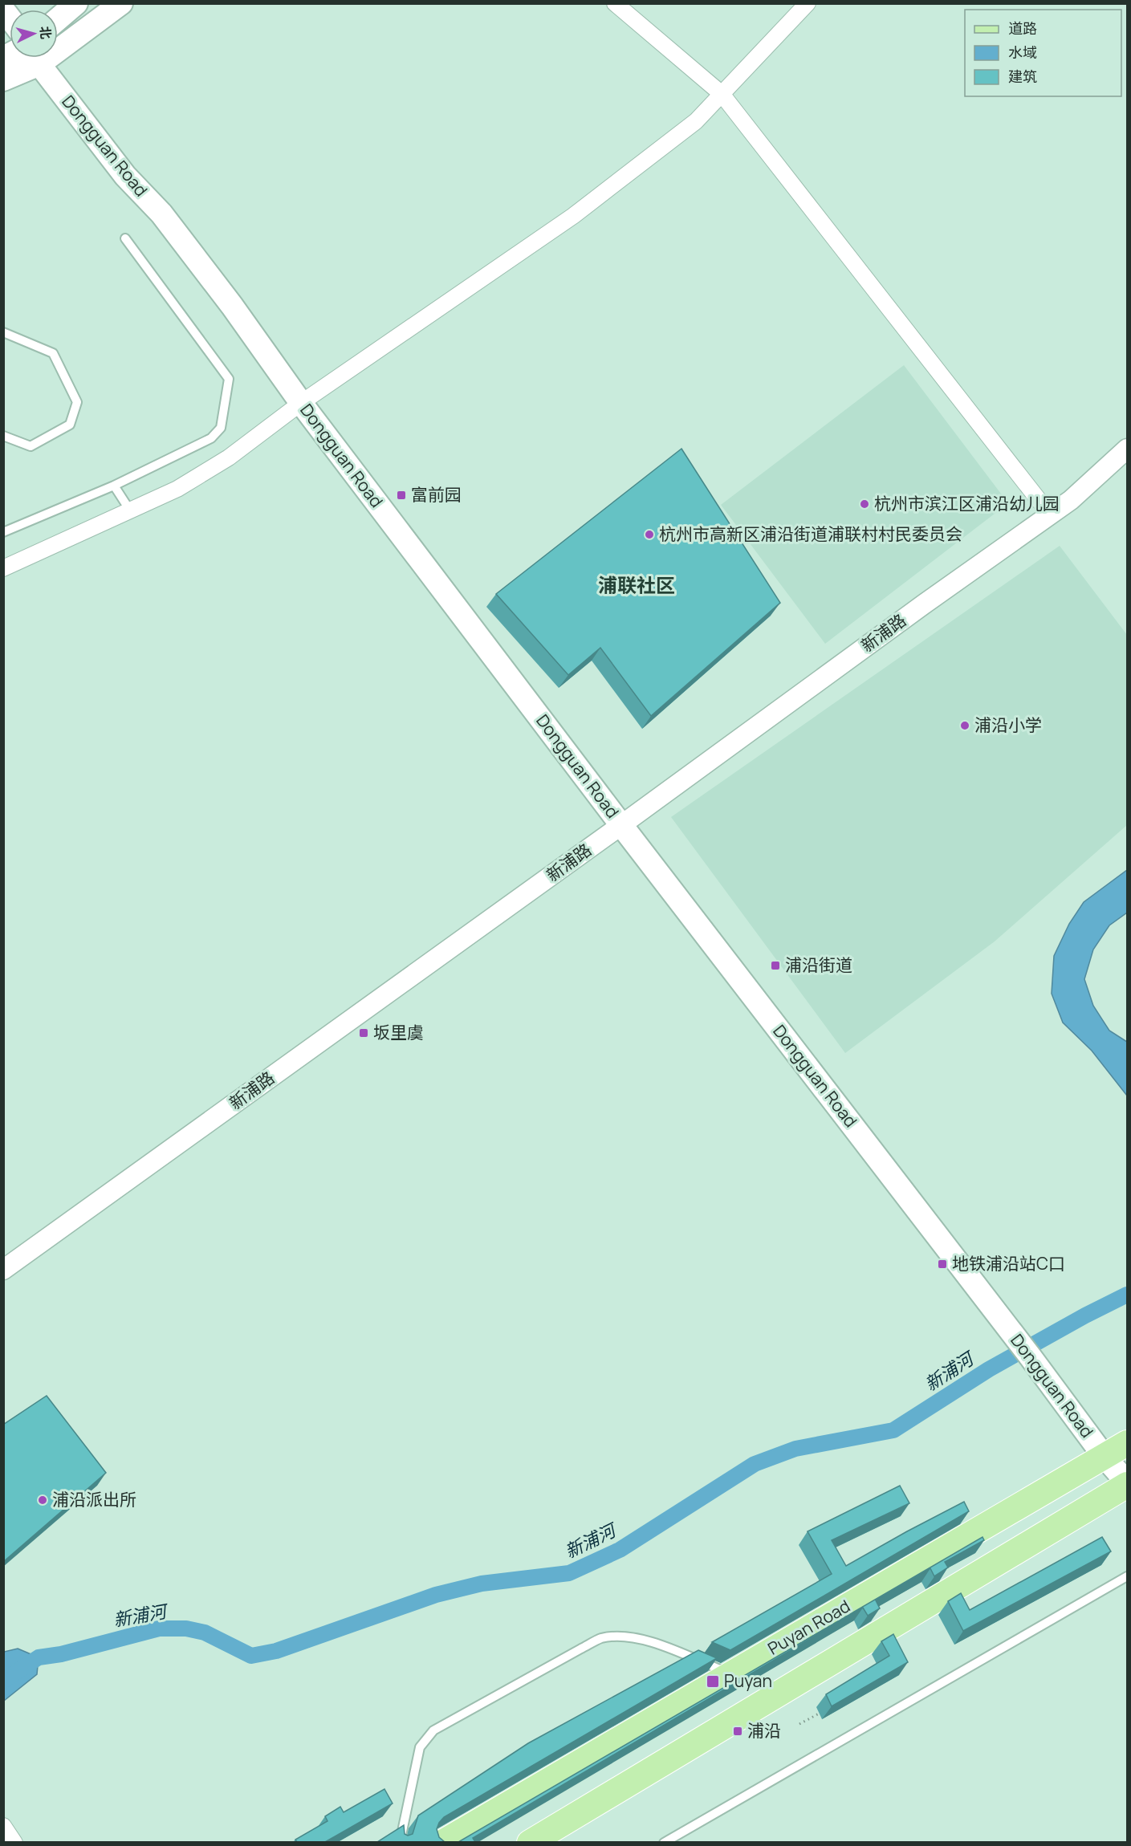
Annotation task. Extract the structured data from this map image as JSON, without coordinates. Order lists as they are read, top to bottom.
{
  "streets": {
    "main road": ["Dongguan Road", "Puyan Road"],
    "street": ["新浦路"]
  },
  "crossings": [
    ["Dongguan Road", "新浦路"],
    ["Dongguan Road", "Puyan Road"]
  ],
  "districts": ["浦联社区"],
  "water": ["新浦河"],
  "places": {
    "transit": [
      "富前园",
      "浦沿街道",
      "坂里虞",
      "地铁浦沿站C口",
      "Puyan",
      "浦沿"
    ],
    "other": [
      "杭州市滨江区浦沿幼儿园",
      "杭州市高新区浦沿街道浦联村村民委员会",
      "浦沿小学",
      "浦沿派出所"
    ]
  },
  "legend": ["道路", "水域", "建筑"],
  "north": "right"
}
